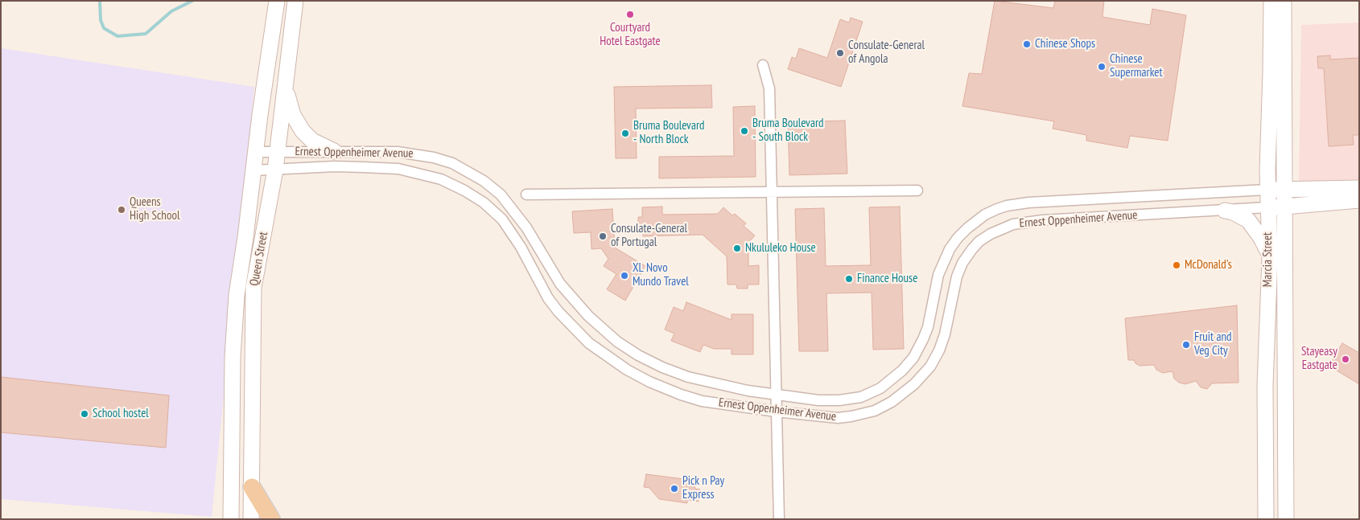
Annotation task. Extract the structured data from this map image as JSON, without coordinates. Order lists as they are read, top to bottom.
{
  "streets": {
    "main road": ["Ernest Oppenheimer Avenue", "Queen Street", "Marcia Street"]
  },
  "crossings": [
    ["Ernest Oppenheimer Avenue", "Queen Street"],
    ["Ernest Oppenheimer Avenue", "Marcia Street"]
  ],
  "places": [
    "Courtyard Hotel Eastgate",
    "Chinese Shops",
    "Consulate-General of Angola",
    "Chinese Supermarket",
    "Bruma Boulevard - South Block",
    "Bruma Boulevard - North Block",
    "Queens High School",
    "Consulate-General of Portugal",
    "Nkululeko House",
    "McDonald's",
    "XL Novo Mundo Travel",
    "Finance House",
    "Fruit and Veg City",
    "Stayeasy Eastgate",
    "School hostel",
    "Pick n Pay Express"
  ]
}
